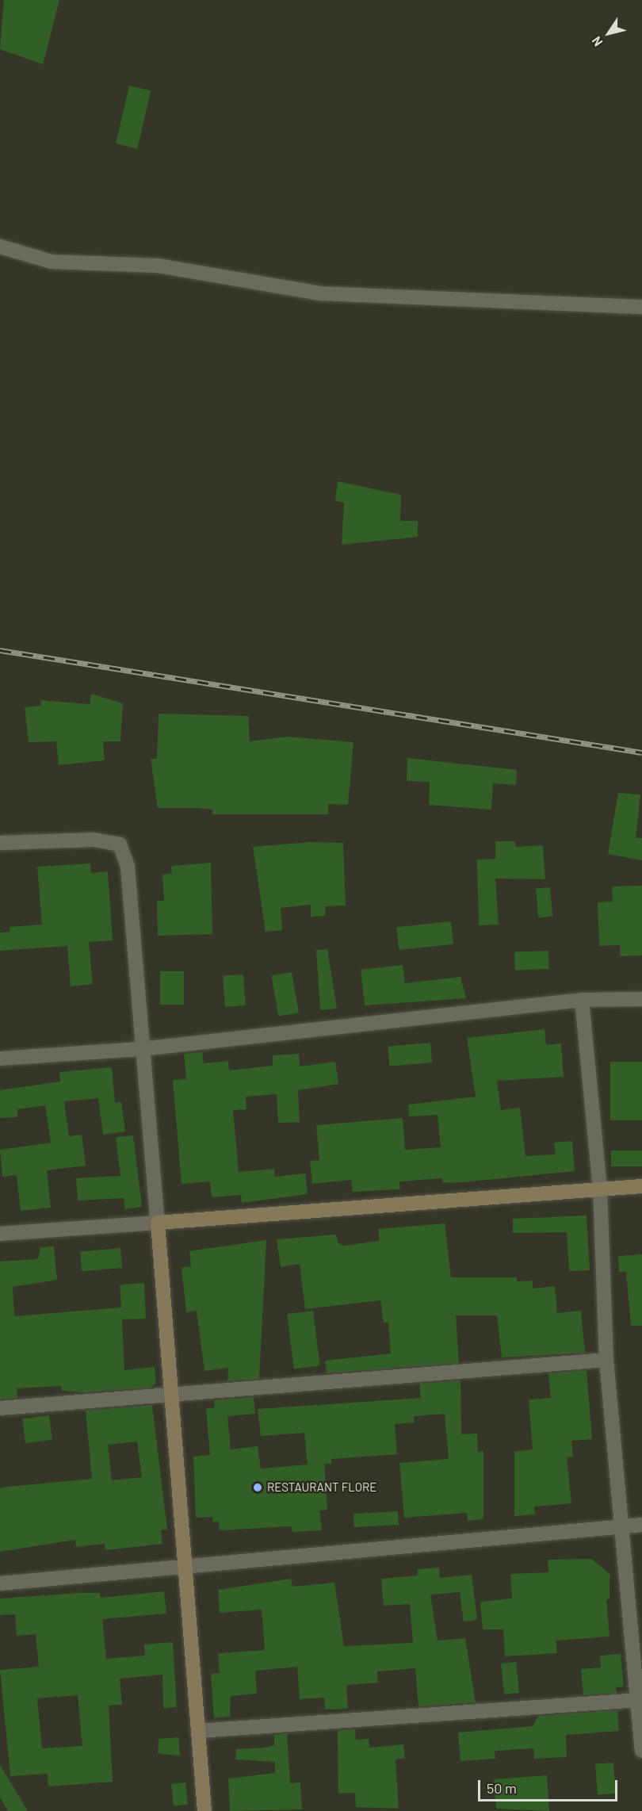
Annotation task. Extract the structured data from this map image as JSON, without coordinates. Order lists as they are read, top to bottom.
{
  "places": ["RESTAURANT FLORE"],
  "scale_bar": "50 m",
  "north": "bottom left"
}
